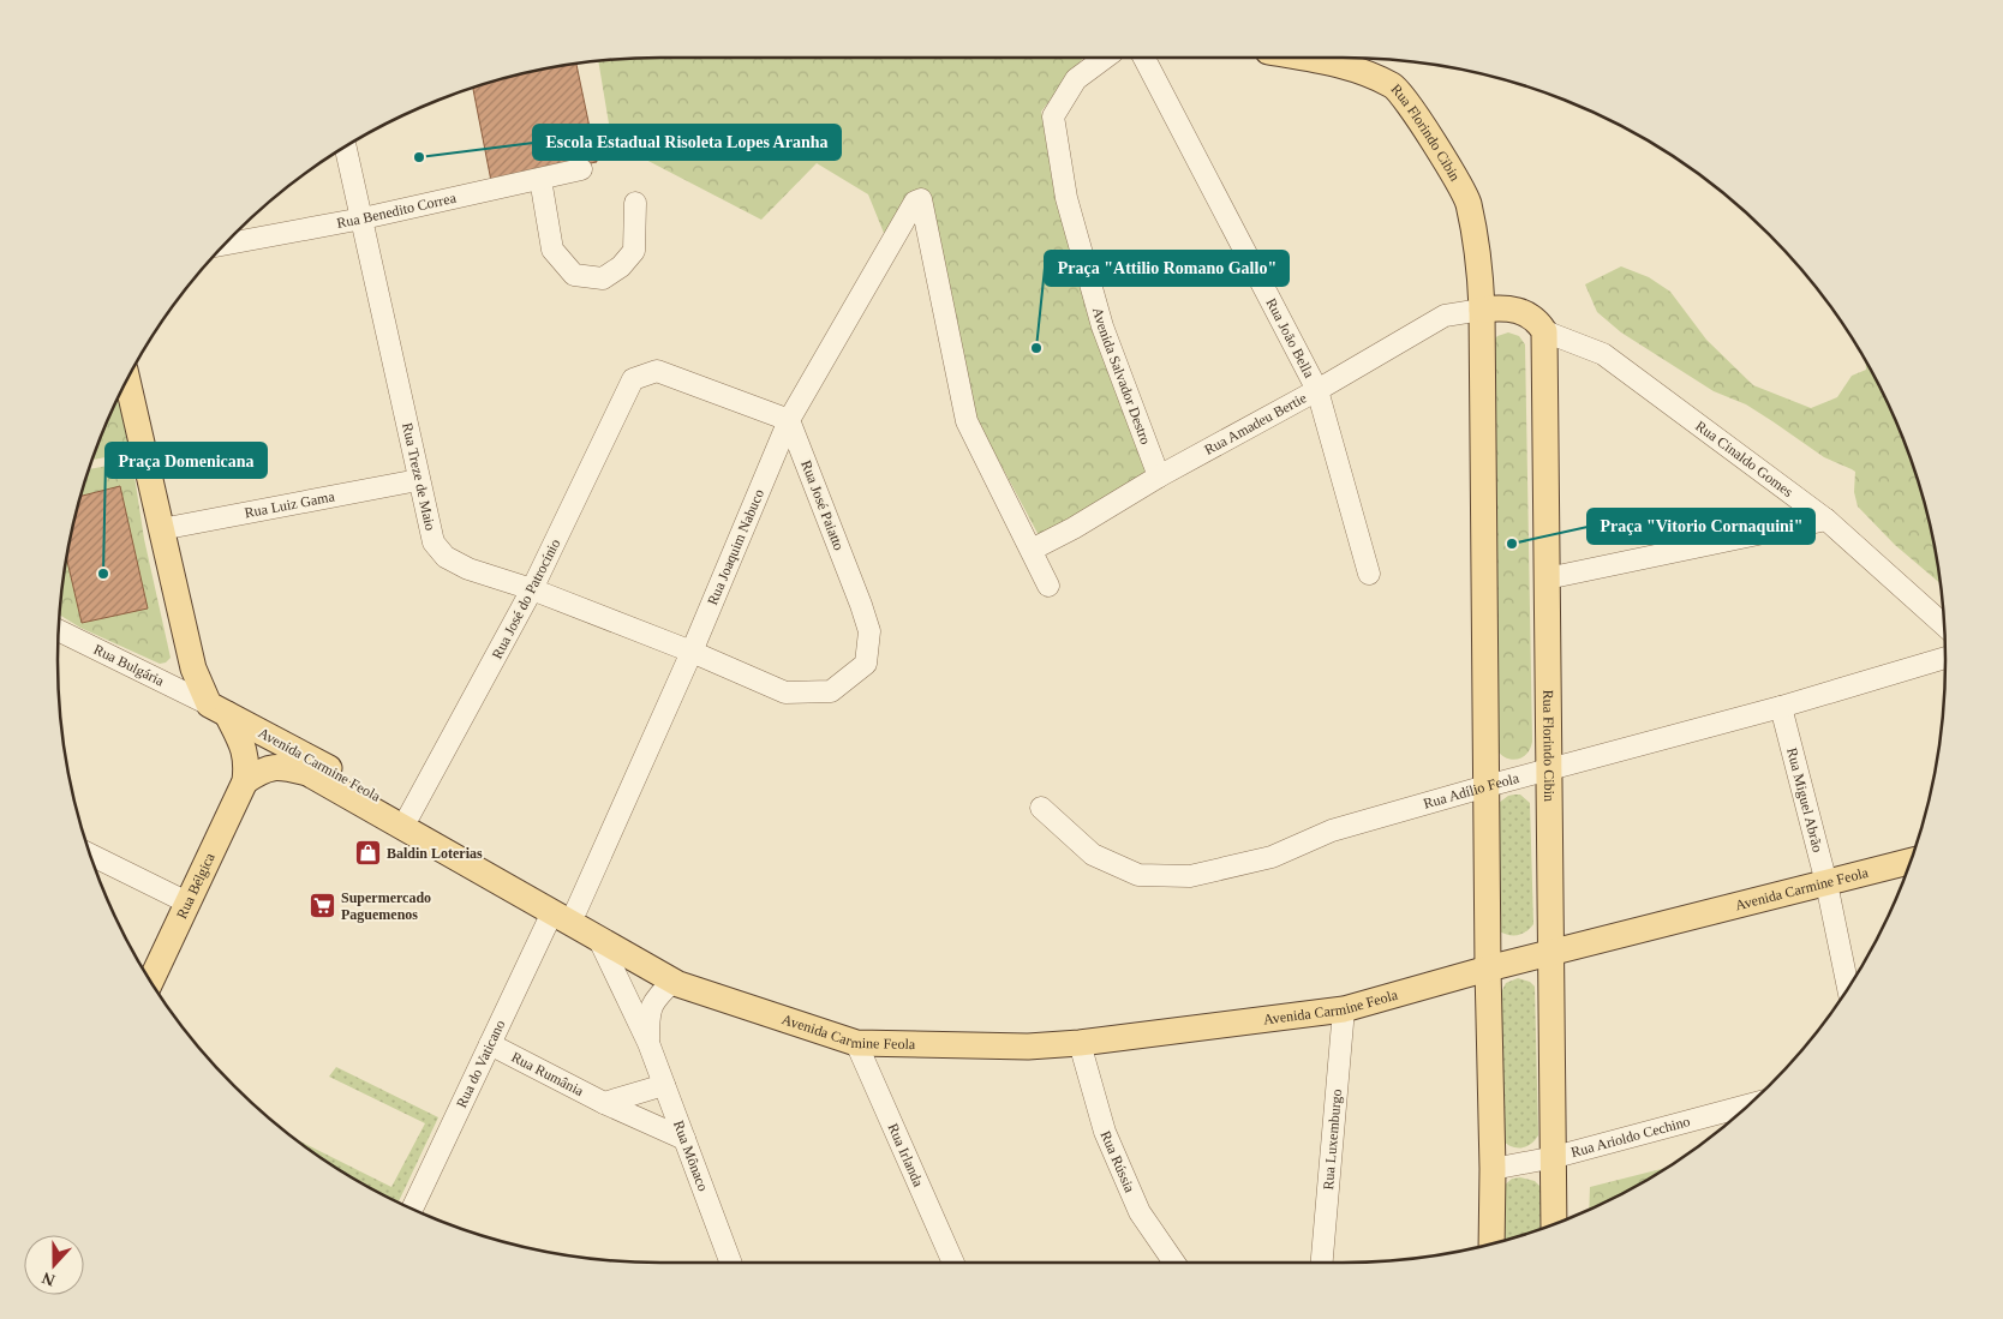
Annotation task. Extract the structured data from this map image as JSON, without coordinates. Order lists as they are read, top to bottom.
{
  "streets": {
    "main road": ["Rua Florindo Cibin", "Avenida Carmine Feola", "Rua Bélgica"],
    "street": [
      "Rua Benedito Correa",
      "Rua João Bella",
      "Avenida Salvador Destro",
      "Rua Amadeu Bertie",
      "Rua Cinaldo Gomes",
      "Rua Treze de Maio",
      "Rua Luiz Gama",
      "Rua José Paiatto",
      "Rua Joaquim Nabuco",
      "Rua José do Patrocínio",
      "Rua Bulgária",
      "Rua Adílio Feola",
      "Rua Miguel Abrão",
      "Rua do Vaticano",
      "Rua Rumânia",
      "Rua Arioldo Cechino",
      "Rua Luxemburgo",
      "Rua Mônaco",
      "Rua Irlanda",
      "Rua Rússia"
    ]
  },
  "crossings": [
    ["Rua Florindo Cibin", "Rua Amadeu Bertie"],
    ["Rua Florindo Cibin", "Rua Cinaldo Gomes"],
    ["Rua Florindo Cibin", "Avenida Carmine Feola"],
    ["Rua Florindo Cibin", "Rua Adílio Feola"],
    ["Rua Florindo Cibin", "Rua Arioldo Cechino"],
    ["Rua Benedito Correa", "Rua Treze de Maio"],
    ["Rua João Bella", "Rua Amadeu Bertie"],
    ["Avenida Salvador Destro", "Rua Amadeu Bertie"],
    ["Rua Amadeu Bertie", "Rua Joaquim Nabuco"],
    ["Rua Treze de Maio", "Rua Luiz Gama"],
    ["Rua Treze de Maio", "Rua José Paiatto"],
    ["Rua Treze de Maio", "Rua Joaquim Nabuco"],
    ["Rua Treze de Maio", "Rua José do Patrocínio"],
    ["Rua José Paiatto", "Rua Joaquim Nabuco"],
    ["Rua José Paiatto", "Rua José do Patrocínio"],
    ["Rua Joaquim Nabuco", "Rua José do Patrocínio"],
    ["Rua Joaquim Nabuco", "Avenida Carmine Feola"],
    ["Rua Joaquim Nabuco", "Rua do Vaticano"],
    ["Rua José do Patrocínio", "Avenida Carmine Feola"],
    ["Rua Bulgária", "Avenida Carmine Feola"],
    ["Rua Bulgária", "Rua Bélgica"],
    ["Avenida Carmine Feola", "Rua Miguel Abrão"],
    ["Avenida Carmine Feola", "Rua Bélgica"],
    ["Avenida Carmine Feola", "Rua do Vaticano"],
    ["Avenida Carmine Feola", "Rua Luxemburgo"],
    ["Avenida Carmine Feola", "Rua Mônaco"],
    ["Avenida Carmine Feola", "Rua Irlanda"],
    ["Avenida Carmine Feola", "Rua Rússia"],
    ["Rua Adílio Feola", "Rua Miguel Abrão"],
    ["Rua do Vaticano", "Rua Rumânia"],
    ["Rua Rumânia", "Rua Mônaco"]
  ],
  "places": {
    "other": [
      "Escola Estadual Risoleta Lopes Aranha",
      "Praça \"Attilio Romano Gallo\"",
      "Praça \"Vitorio Cornaquini\"",
      "Praça Domenicana"
    ],
    "shop": ["Baldin Loterias"],
    "supermarket": ["Supermercado Paguemenos"]
  },
  "north": "bottom"
}
